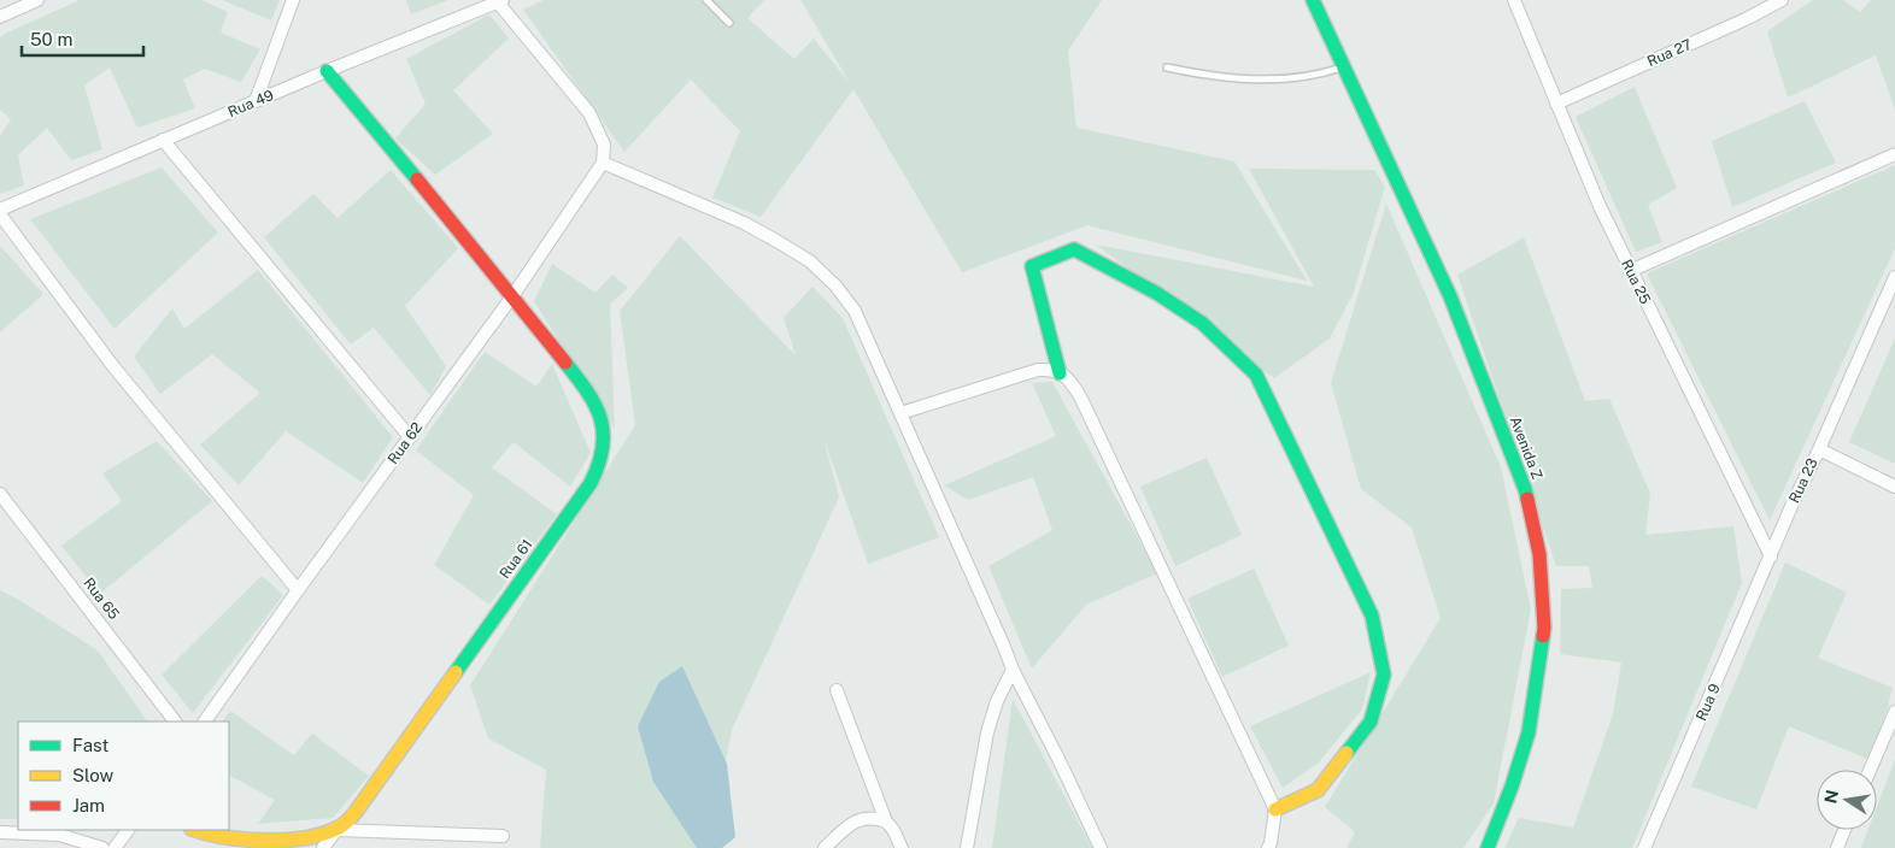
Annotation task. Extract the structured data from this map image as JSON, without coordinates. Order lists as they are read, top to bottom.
{
  "streets": {
    "street": [
      "Rua 27",
      "Rua 49",
      "Rua 25",
      "Rua 62",
      "Avenida Z",
      "Rua 23",
      "Rua 61",
      "Rua 65",
      "Rua 9"
    ]
  },
  "crossings": [
    ["Rua 27", "Rua 25"],
    ["Rua 49", "Rua 61"],
    ["Rua 25", "Rua 23"],
    ["Rua 25", "Rua 9"],
    ["Rua 62", "Rua 61"],
    ["Rua 23", "Rua 9"]
  ],
  "legend": ["Fast", "Slow", "Jam"],
  "scale_bar": "50 m",
  "north": "left"
}
